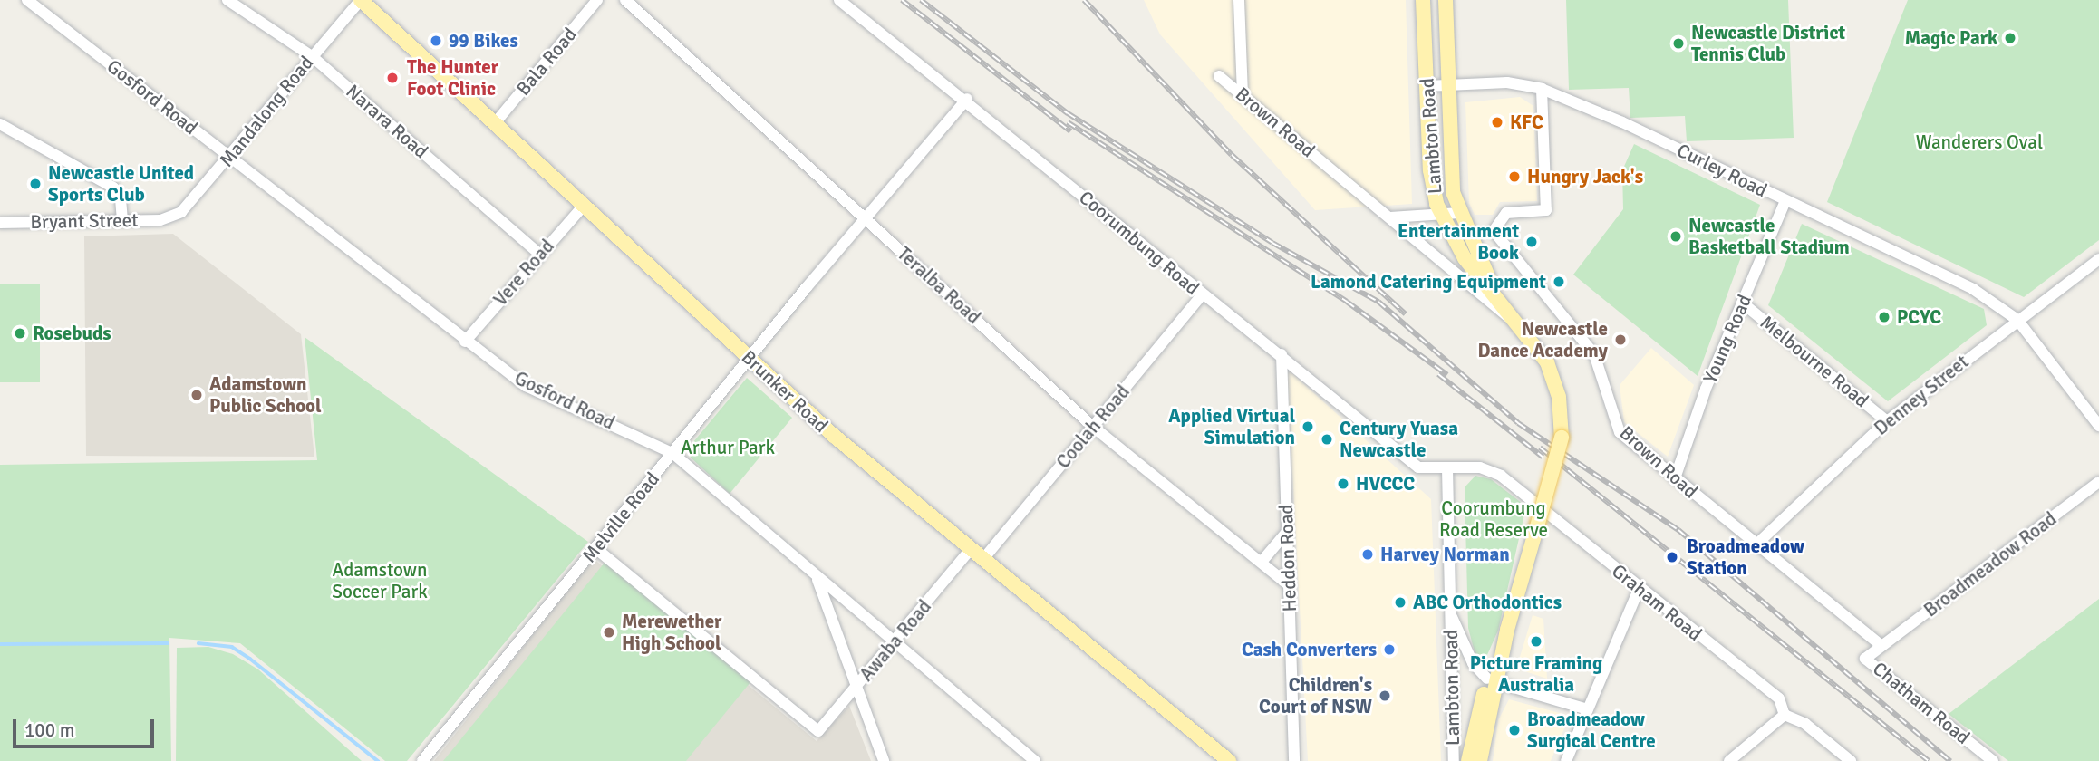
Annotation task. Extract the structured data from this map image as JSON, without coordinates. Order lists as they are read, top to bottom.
{
  "streets": {
    "main road": ["Lambton Road", "Brunker Road"],
    "street": [
      "Bala Road",
      "Gosford Road",
      "Mandalong Road",
      "Narara Road",
      "Brown Road",
      "Curley Road",
      "Bryant Street",
      "Coorumbung Road",
      "Vere Road",
      "Teralba Road",
      "Young Road",
      "Melbourne Road",
      "Denney Street",
      "Coolah Road",
      "Melville Road",
      "Heddon Road",
      "Broadmeadow Road",
      "Graham Road",
      "Awaba Road",
      "Chatham Road"
    ]
  },
  "crossings": [
    ["Bala Road", "Brunker Road"],
    ["Gosford Road", "Mandalong Road"],
    ["Gosford Road", "Vere Road"],
    ["Gosford Road", "Melville Road"],
    ["Gosford Road", "Awaba Road"],
    ["Mandalong Road", "Narara Road"],
    ["Mandalong Road", "Bryant Street"],
    ["Mandalong Road", "Brunker Road"],
    ["Narara Road", "Vere Road"],
    ["Brown Road", "Lambton Road"],
    ["Brown Road", "Curley Road"],
    ["Brown Road", "Young Road"],
    ["Brown Road", "Denney Street"],
    ["Brown Road", "Broadmeadow Road"],
    ["Brown Road", "Chatham Road"],
    ["Lambton Road", "Curley Road"],
    ["Lambton Road", "Coorumbung Road"],
    ["Lambton Road", "Graham Road"],
    ["Curley Road", "Young Road"],
    ["Curley Road", "Denney Street"],
    ["Coorumbung Road", "Coolah Road"],
    ["Coorumbung Road", "Melville Road"],
    ["Coorumbung Road", "Heddon Road"],
    ["Coorumbung Road", "Graham Road"],
    ["Vere Road", "Brunker Road"],
    ["Teralba Road", "Coolah Road"],
    ["Teralba Road", "Melville Road"],
    ["Teralba Road", "Heddon Road"],
    ["Young Road", "Melbourne Road"],
    ["Melbourne Road", "Denney Street"],
    ["Brunker Road", "Coolah Road"],
    ["Brunker Road", "Melville Road"],
    ["Brunker Road", "Awaba Road"],
    ["Melville Road", "Awaba Road"],
    ["Broadmeadow Road", "Chatham Road"]
  ],
  "parks": [
    "Wanderers Oval",
    "Arthur Park",
    "Coorumbung Road Reserve",
    "Adamstown Soccer Park"
  ],
  "places": [
    "Magic Park",
    "99 Bikes",
    "Newcastle District Tennis Club",
    "The Hunter Foot Clinic",
    "KFC",
    "Hungry Jack's",
    "Newcastle United Sports Club",
    "Newcastle Basketball Stadium",
    "Entertainment Book",
    "Lamond Catering Equipment",
    "PCYC",
    "Rosebuds",
    "Newcastle Dance Academy",
    "Adamstown Public School",
    "Applied Virtual Simulation",
    "Century Yuasa Newcastle",
    "HVCCC",
    "Harvey Norman",
    "Broadmeadow Station",
    "ABC Orthodontics",
    "Merewether High School",
    "Picture Framing Australia",
    "Cash Converters",
    "Children's Court of NSW",
    "Broadmeadow Surgical Centre"
  ],
  "scale_bar": "100 m"
}
